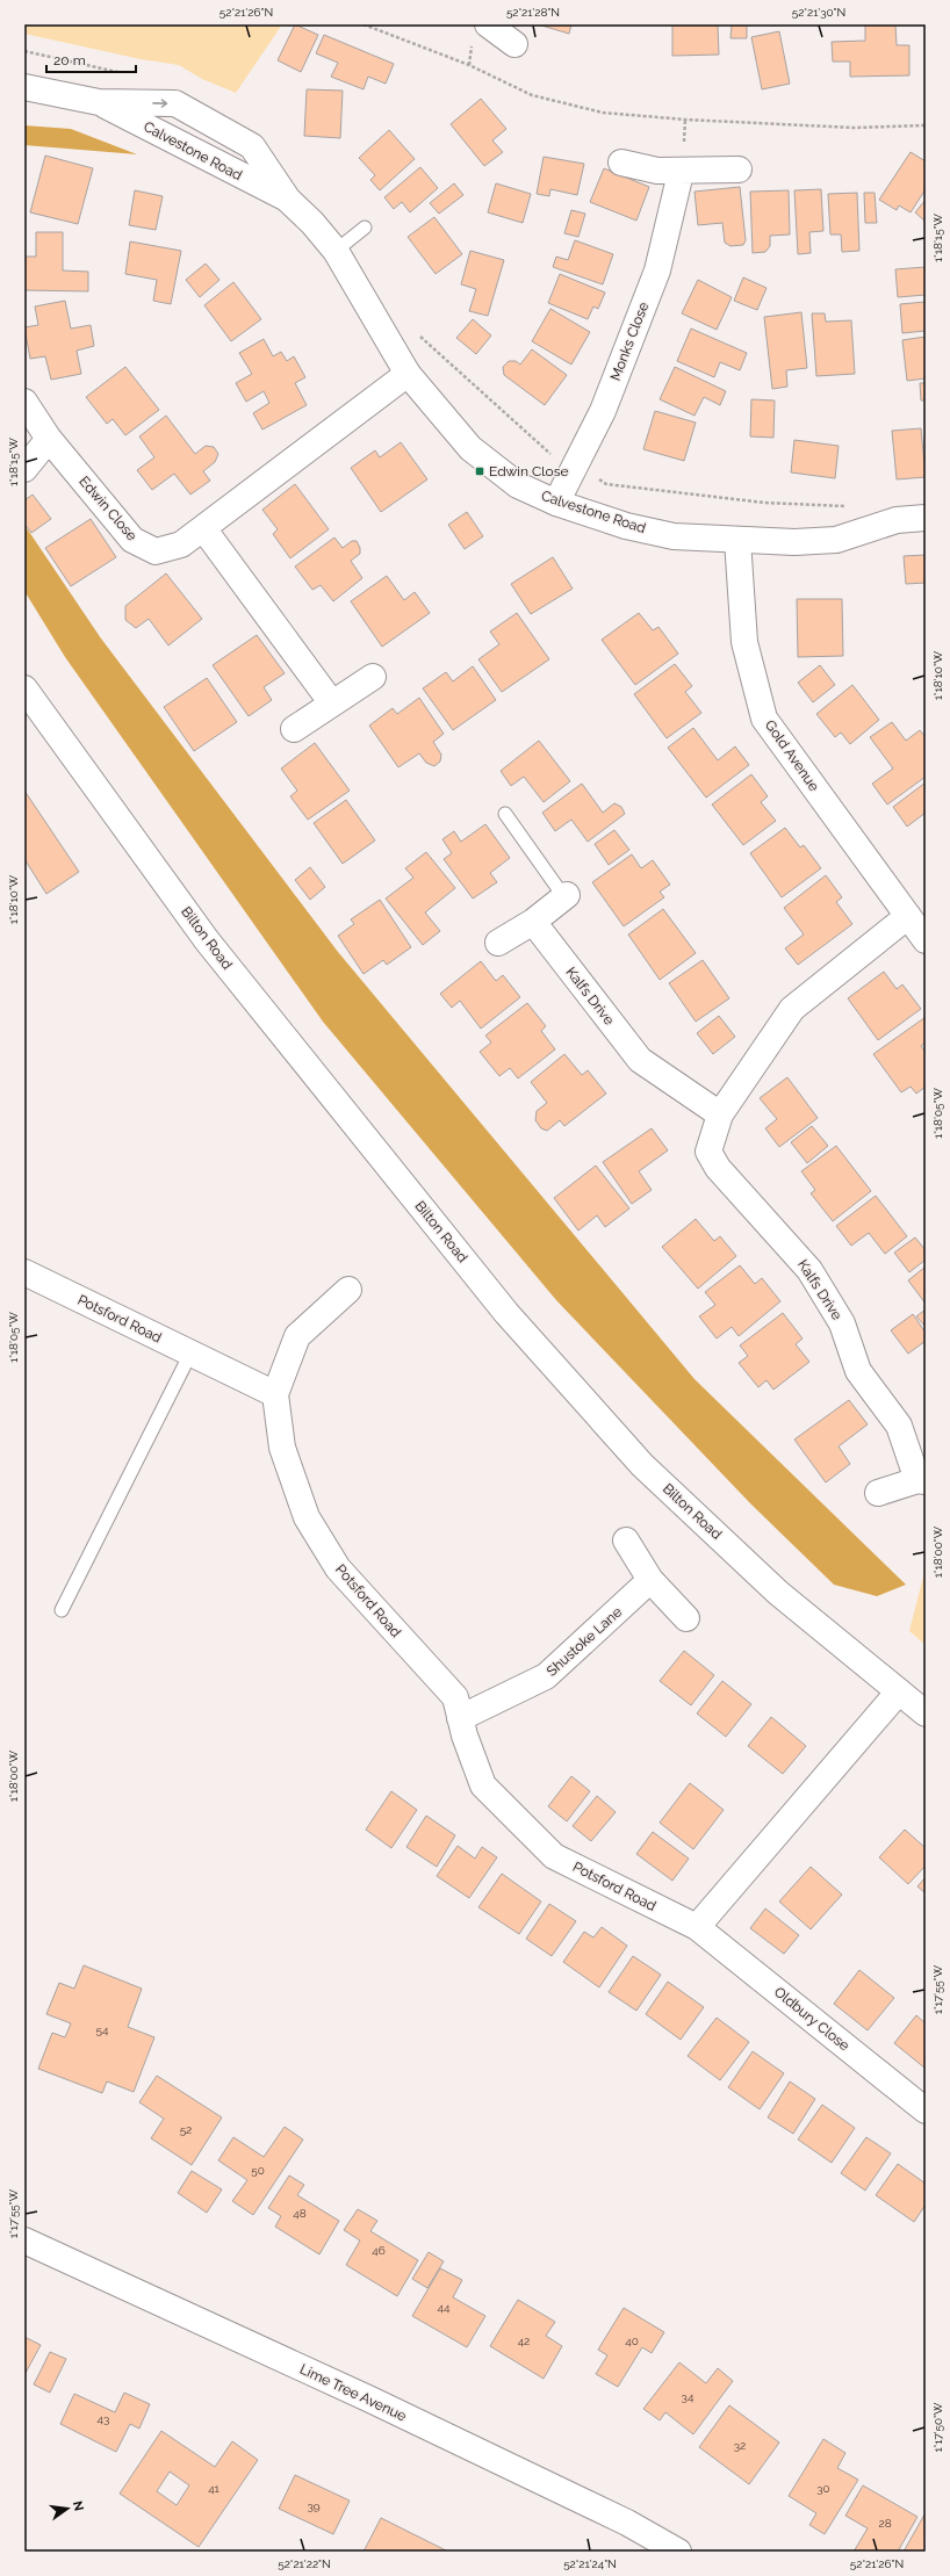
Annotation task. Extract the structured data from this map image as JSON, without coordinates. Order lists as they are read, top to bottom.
{
  "streets": {
    "street": [
      "Calvestone Road",
      "Monks Close",
      "Edwin Close",
      "Gold Avenue",
      "Bilton Road",
      "Kalfs Drive",
      "Potsford Road",
      "Shustoke Lane",
      "Oldbury Close",
      "Lime Tree Avenue"
    ]
  },
  "crossings": [
    ["Calvestone Road", "Monks Close"],
    ["Calvestone Road", "Edwin Close"],
    ["Calvestone Road", "Gold Avenue"],
    ["Gold Avenue", "Kalfs Drive"],
    ["Potsford Road", "Shustoke Lane"],
    ["Potsford Road", "Oldbury Close"]
  ],
  "places": {
    "transit": ["Edwin Close"]
  },
  "house_numbers": [
    "54",
    "52",
    "50",
    "48",
    "46",
    "44",
    "42",
    "40",
    "34",
    "43",
    "32",
    "41",
    "30",
    "39",
    "28"
  ],
  "scale_bar": "20 m",
  "north": "right",
  "coordinates": [
    "52°21'26\"N",
    "52°21'28\"N",
    "52°21'30\"N",
    "1°18'15\"W",
    "1°18'10\"W",
    "1°18'05\"W",
    "1°18'00\"W",
    "1°17'55\"W",
    "1°17'50\"W",
    "52°21'22\"N",
    "52°21'24\"N"
  ]
}
